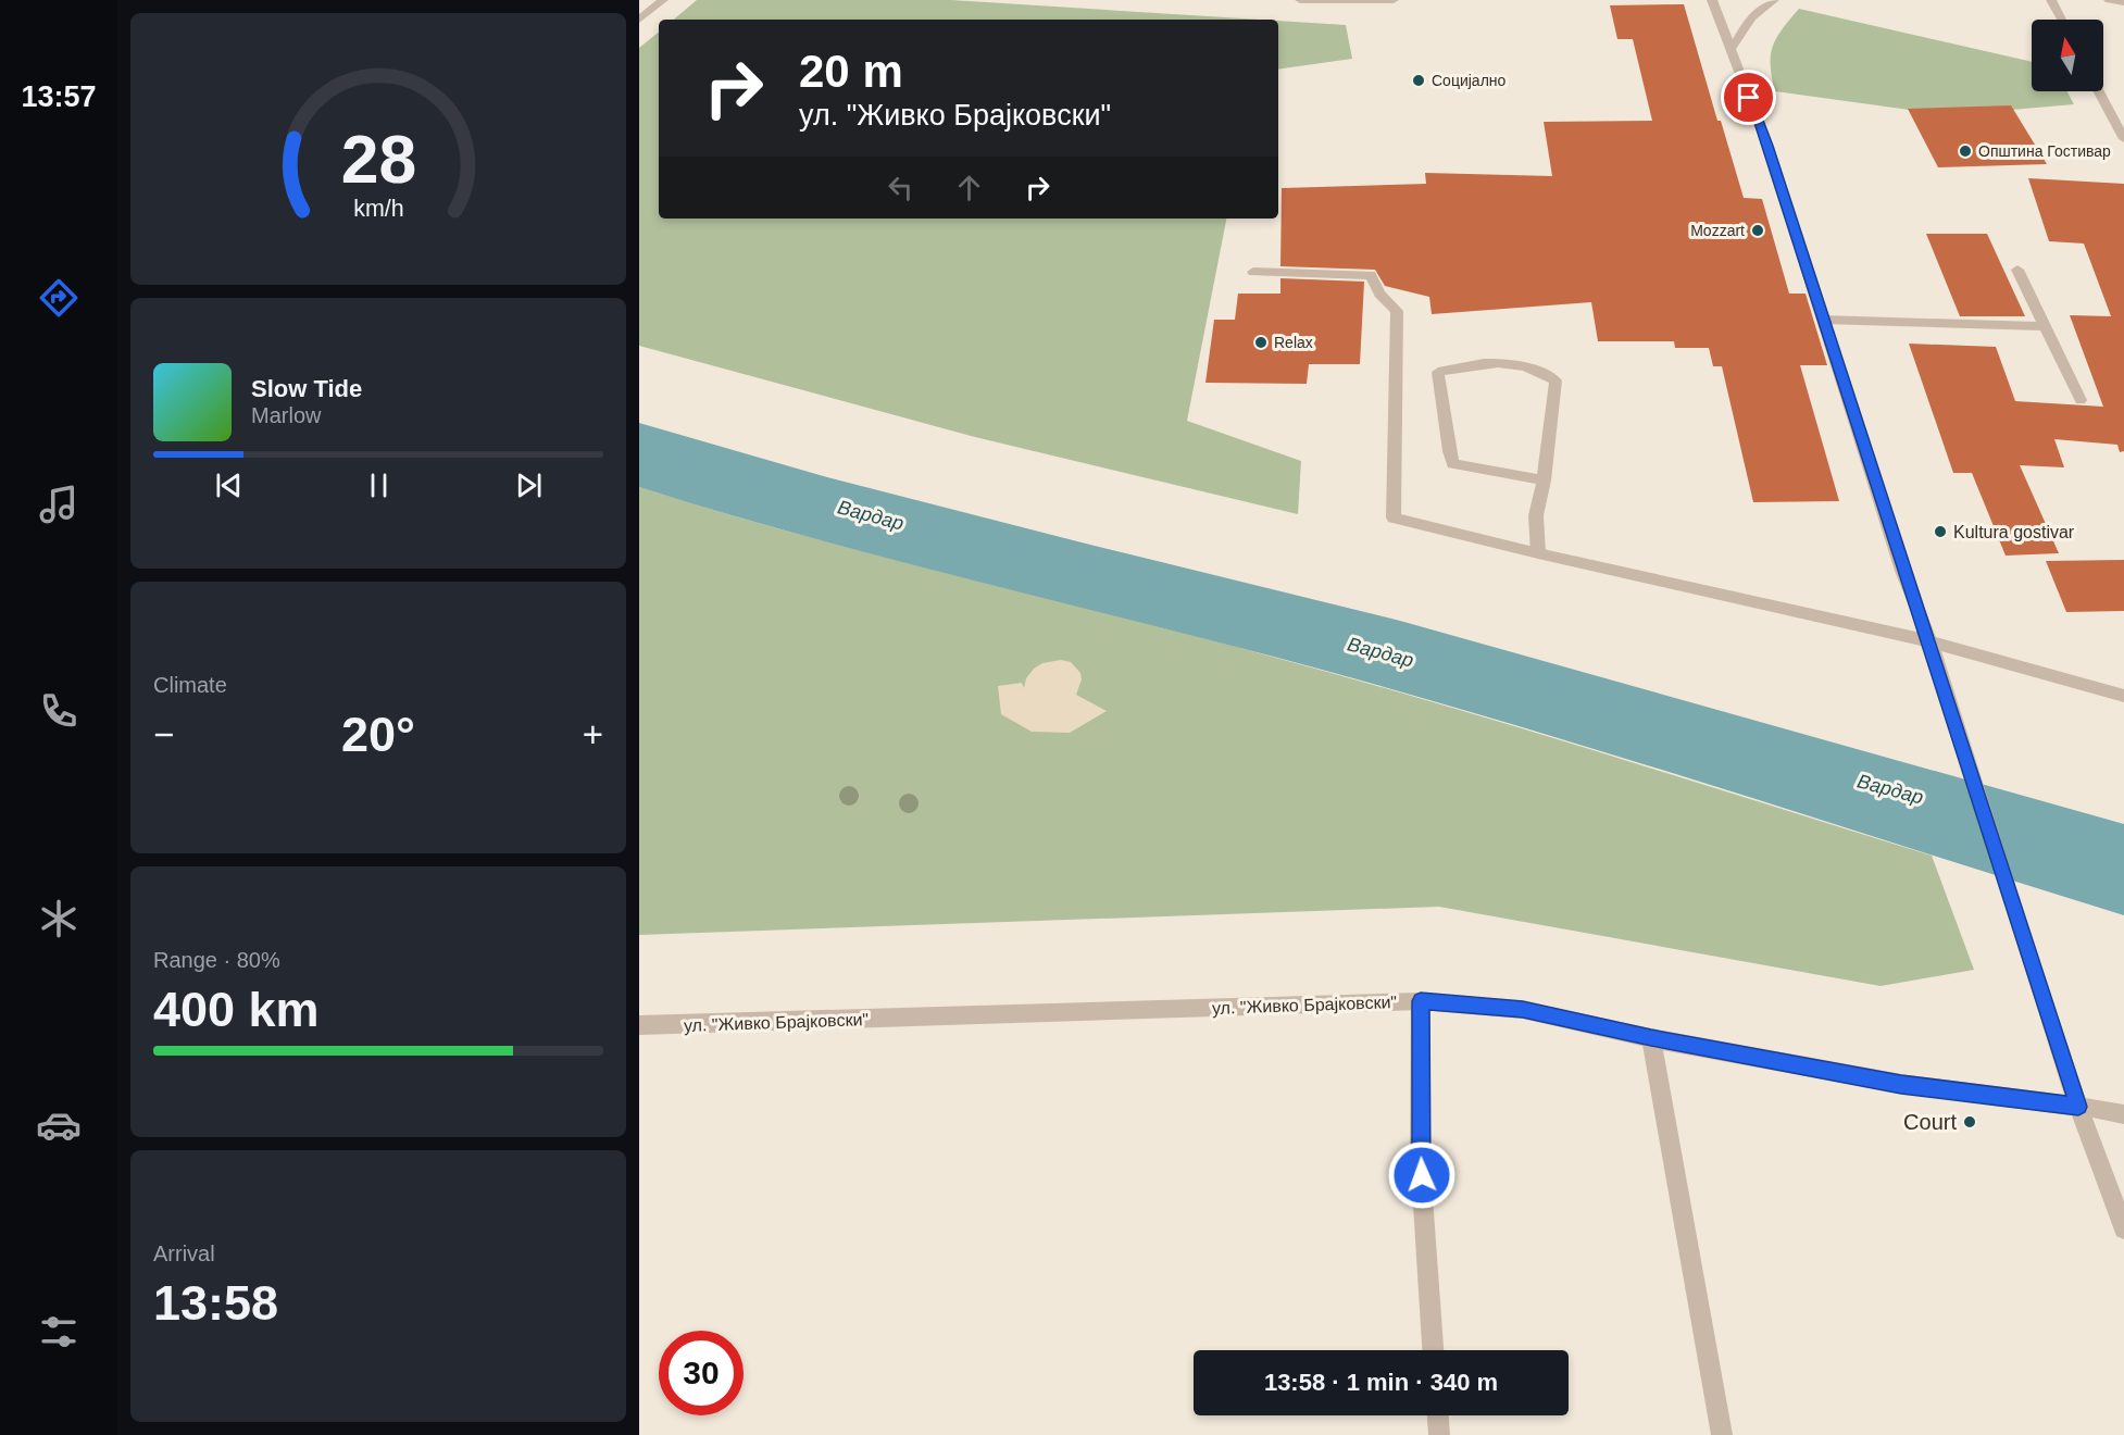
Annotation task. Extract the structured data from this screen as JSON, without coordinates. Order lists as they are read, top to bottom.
{
  "streets": {
    "street": ["ул. \"Живко Брајковски\""]
  },
  "water": ["Вардар"],
  "places": [
    "Социјално",
    "Општина Гостивар",
    "Mozzart",
    "Relax",
    "Kultura gostivar",
    "Court"
  ],
  "north": "top",
  "page": {
    "tabs": "13:57",
    "turn": ["20 m", "ул. \"Живко Брајковски\""],
    "song": ["Slow Tide", "Marlow"],
    "tile": [
      "Climate",
      ["Range · 80%", "400 km"],
      ["Arrival", "13:58"]
    ],
    "heat": ["−", "20°", "+"],
    "limit": "30",
    "trip": "13:58 · 1 min · 340 m",
    "gauge": ["28", "km/h"]
  }
}
